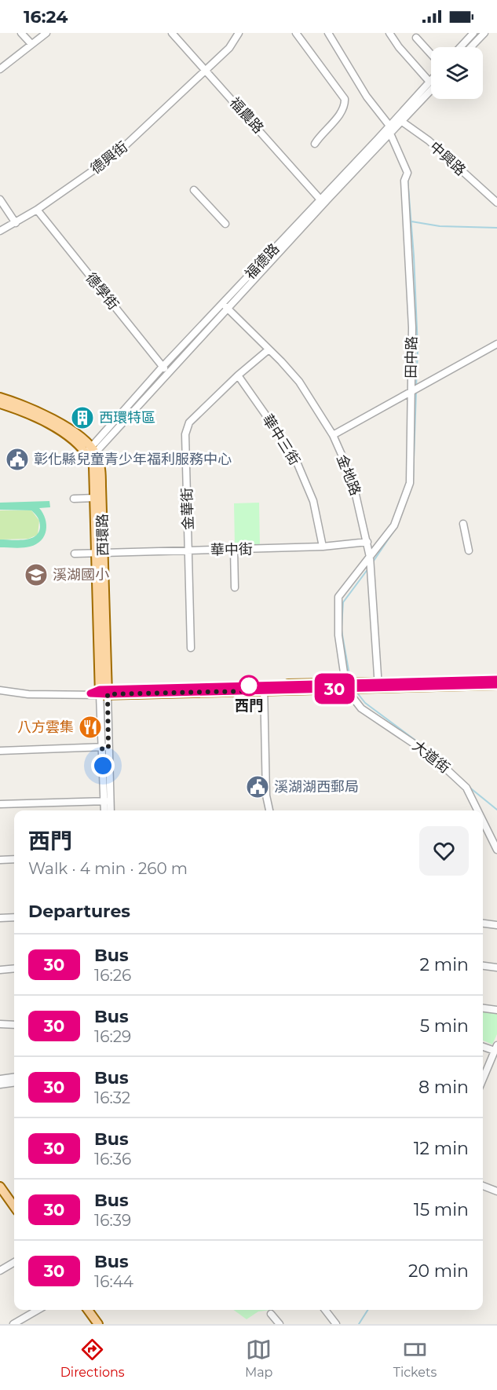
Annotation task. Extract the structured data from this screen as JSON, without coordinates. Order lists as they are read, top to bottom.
{
  "streets": {
    "main road": ["西環路"],
    "street": [
      "福農路",
      "德興街",
      "中興路",
      "福德路",
      "德學街",
      "田中路",
      "華中三街",
      "金地路",
      "金華街",
      "華中街",
      "大道街"
    ]
  },
  "crossings": [
    ["福農路", "德興街"],
    ["福農路", "福德路"],
    ["德興街", "德學街"],
    ["中興路", "福德路"],
    ["福德路", "德學街"],
    ["福德路", "田中路"],
    ["福德路", "金地路"],
    ["福德路", "西環路"],
    ["田中路", "金地路"],
    ["田中路", "大道街"],
    ["華中三街", "金華街"],
    ["華中三街", "華中街"],
    ["金地路", "華中街"],
    ["金華街", "華中街"],
    ["西環路", "華中街"]
  ],
  "places": {
    "building": ["西環特區"],
    "public building": ["彰化縣兒童青少年福利服務中心", "溪湖湖西郵局"],
    "school or university": ["溪湖國小"],
    "other": ["西門"],
    "restaurant": ["八方雲集"]
  },
  "lines": ["bus line 30"],
  "page": {
    "status": "16:24",
    "on_map": "30",
    "heading": [
      ["西門", "Walk · 4 min · 260 m"],
      "Departures"
    ],
    "list": [
      {
        "mark": "30",
        "name": "Bus",
        "note": "16:26",
        "value": "2 min"
      },
      {
        "mark": "30",
        "name": "Bus",
        "note": "16:29",
        "value": "5 min"
      },
      {
        "mark": "30",
        "name": "Bus",
        "note": "16:32",
        "value": "8 min"
      },
      {
        "mark": "30",
        "name": "Bus",
        "note": "16:36",
        "value": "12 min"
      },
      {
        "mark": "30",
        "name": "Bus",
        "note": "16:39",
        "value": "15 min"
      },
      {
        "mark": "30",
        "name": "Bus",
        "note": "16:44",
        "value": "20 min"
      }
    ],
    "tabs": ["Directions", "Map", "Tickets"]
  }
}
